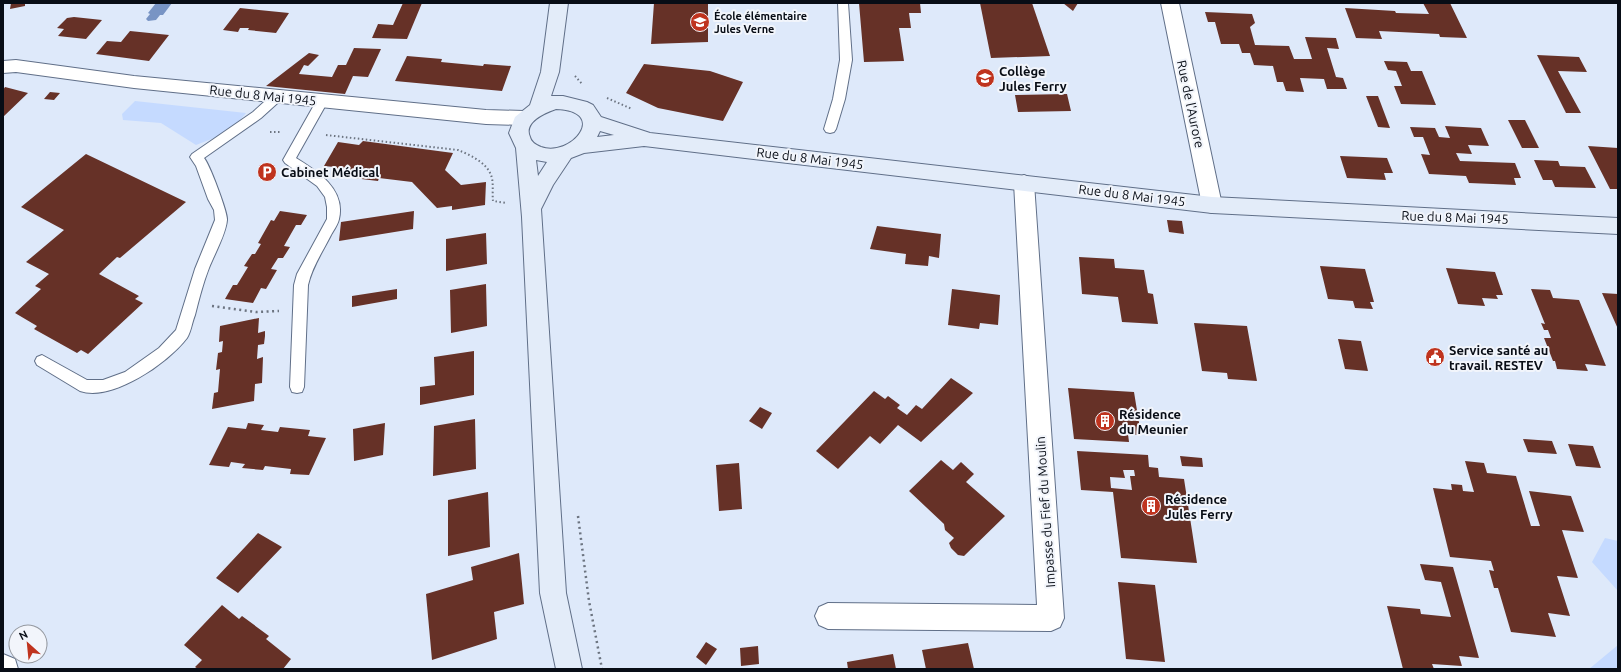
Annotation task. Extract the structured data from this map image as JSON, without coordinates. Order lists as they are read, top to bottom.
{
  "streets": {
    "main road": ["Rue du 8 Mai 1945"],
    "street": ["Rue de l'Aurore", "Impasse du Fief du Moulin"]
  },
  "crossings": [
    ["Rue du 8 Mai 1945", "Rue de l'Aurore"],
    ["Rue du 8 Mai 1945", "Impasse du Fief du Moulin"]
  ],
  "places": {
    "school or university": ["École élémentaire Jules Verne", "Collège Jules Ferry"],
    "parking": ["Cabinet Médical"],
    "public building": ["Service santé au travail. RESTEV"],
    "building": ["Résidence du Meunier", "Résidence Jules Ferry"]
  },
  "north": "top left"
}
